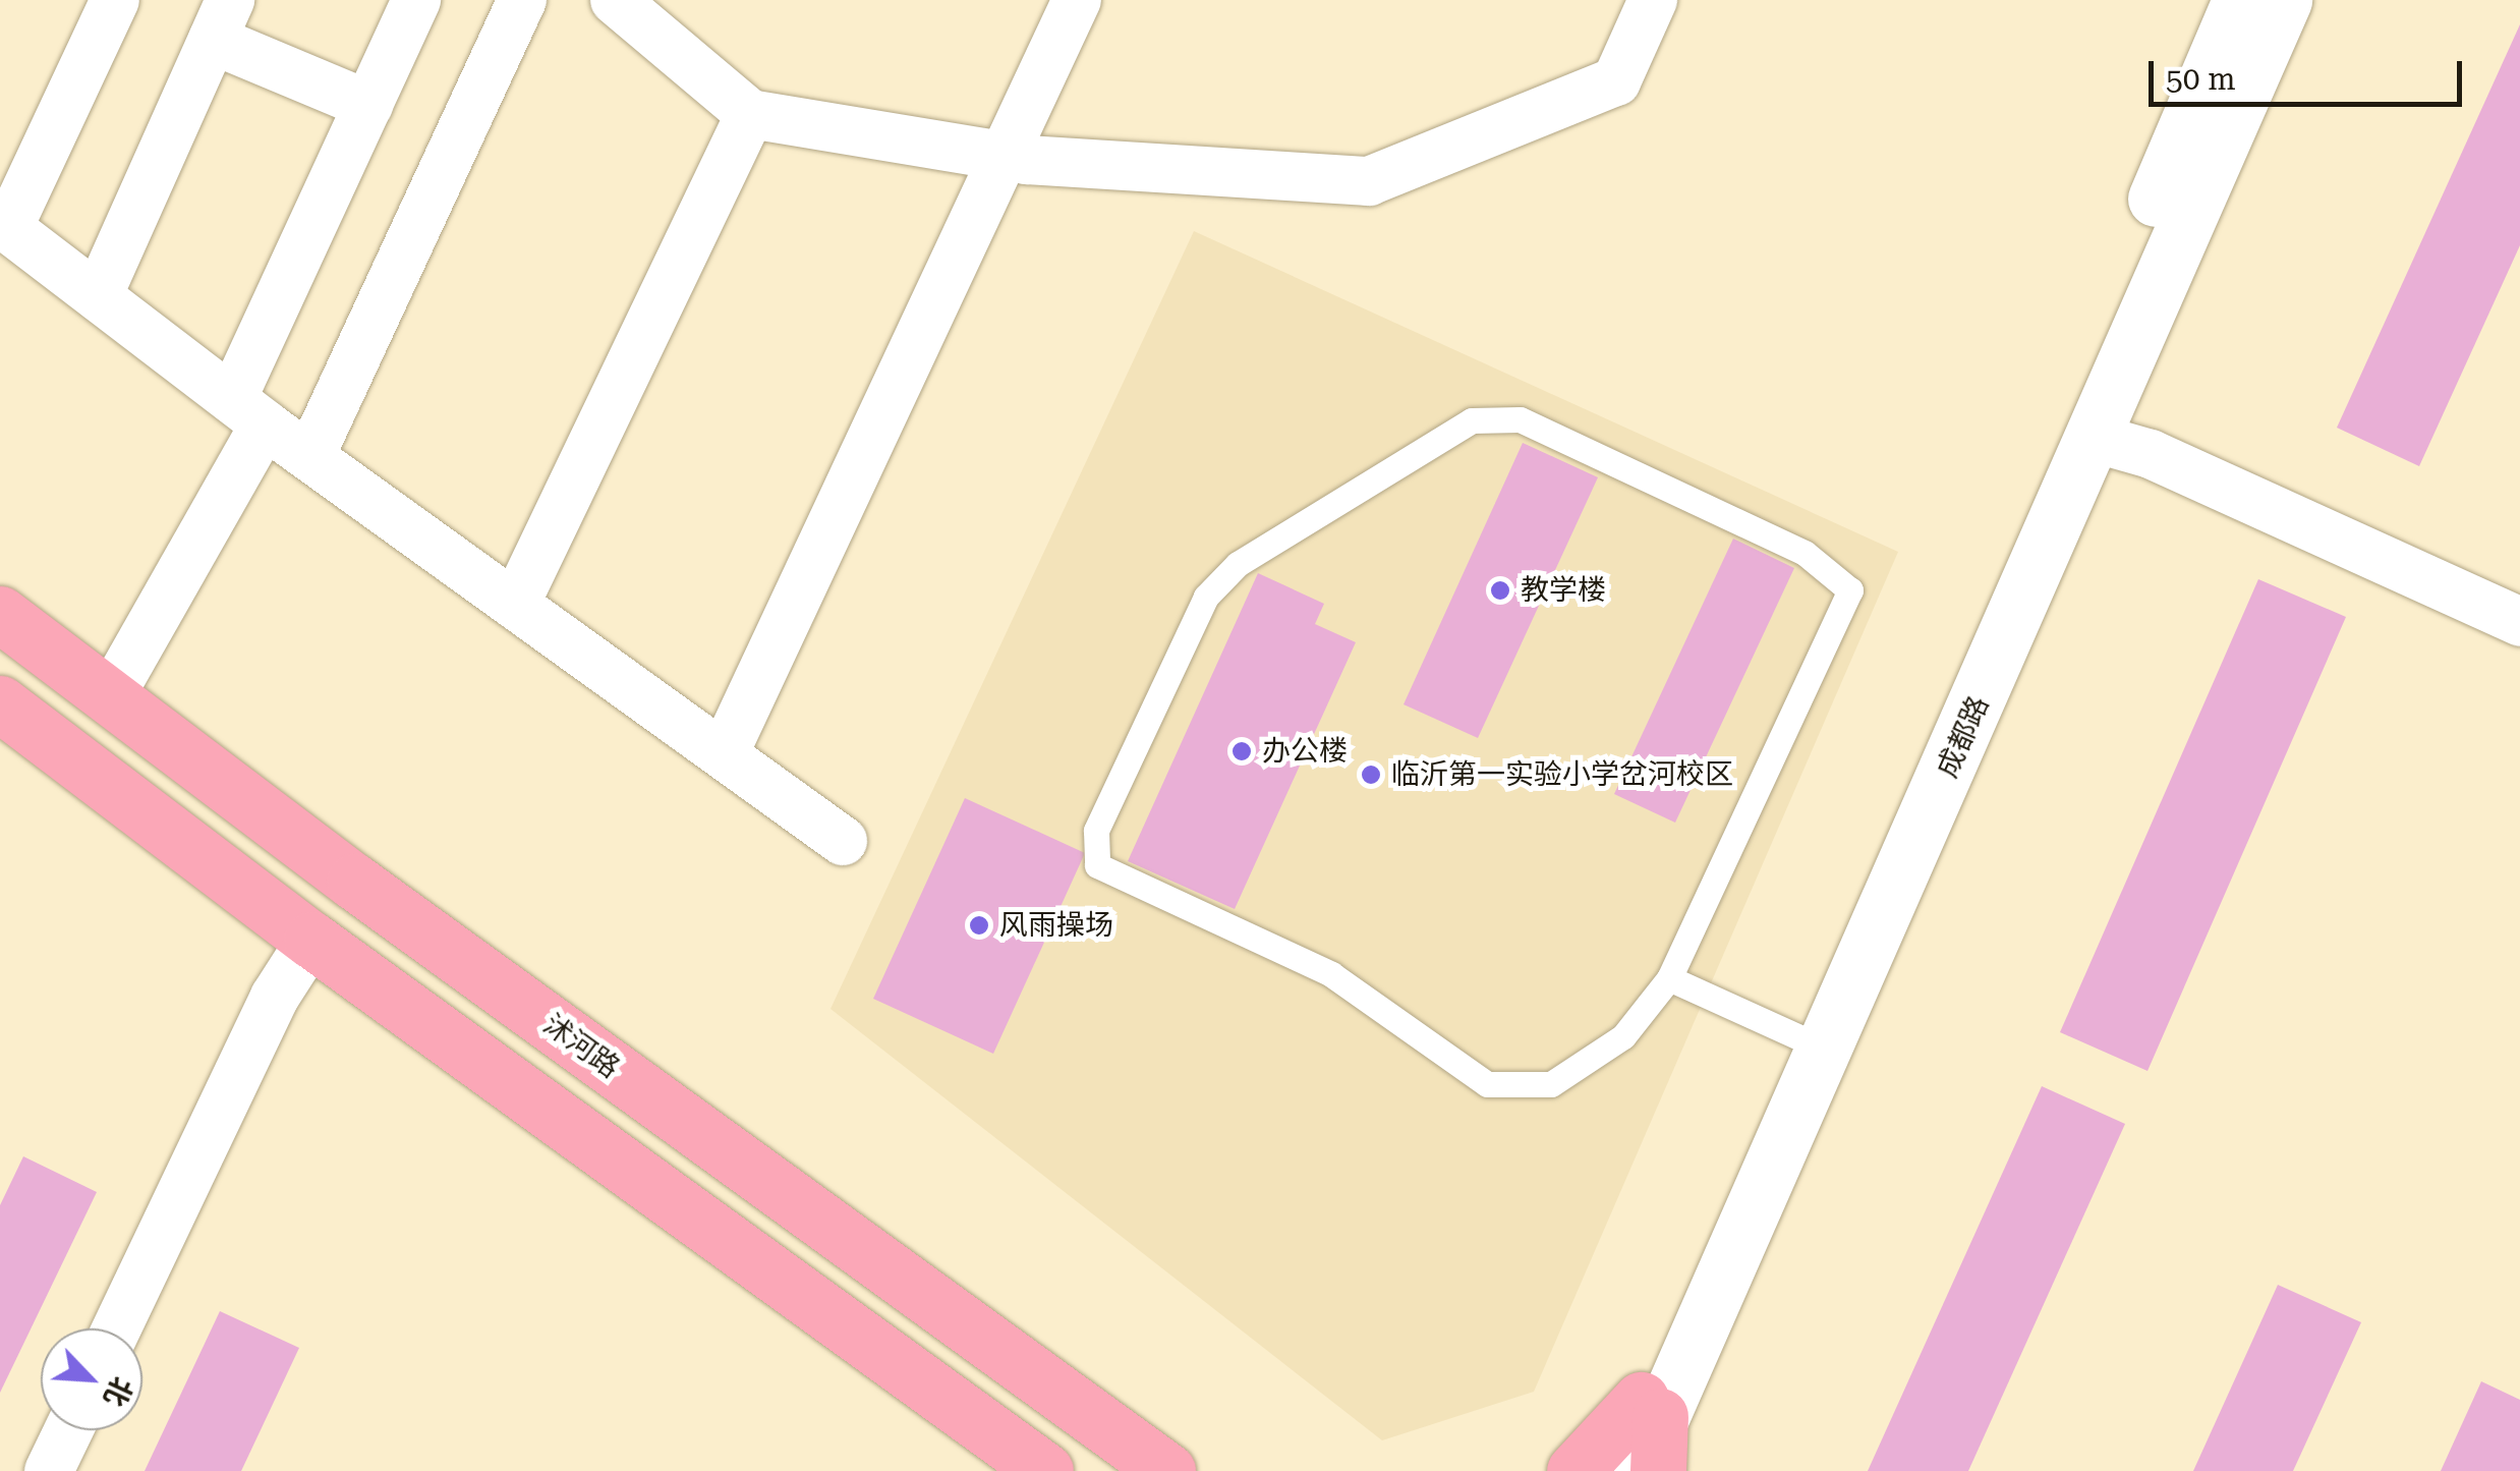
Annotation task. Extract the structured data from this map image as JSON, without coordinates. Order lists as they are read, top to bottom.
{
  "streets": {
    "main road": ["沭河路"],
    "street": ["成都路"]
  },
  "places": [
    "教学楼",
    "办公楼",
    "临沂第一实验小学岔河校区",
    "风雨操场"
  ],
  "scale_bar": "50 m",
  "north": "bottom right"
}
